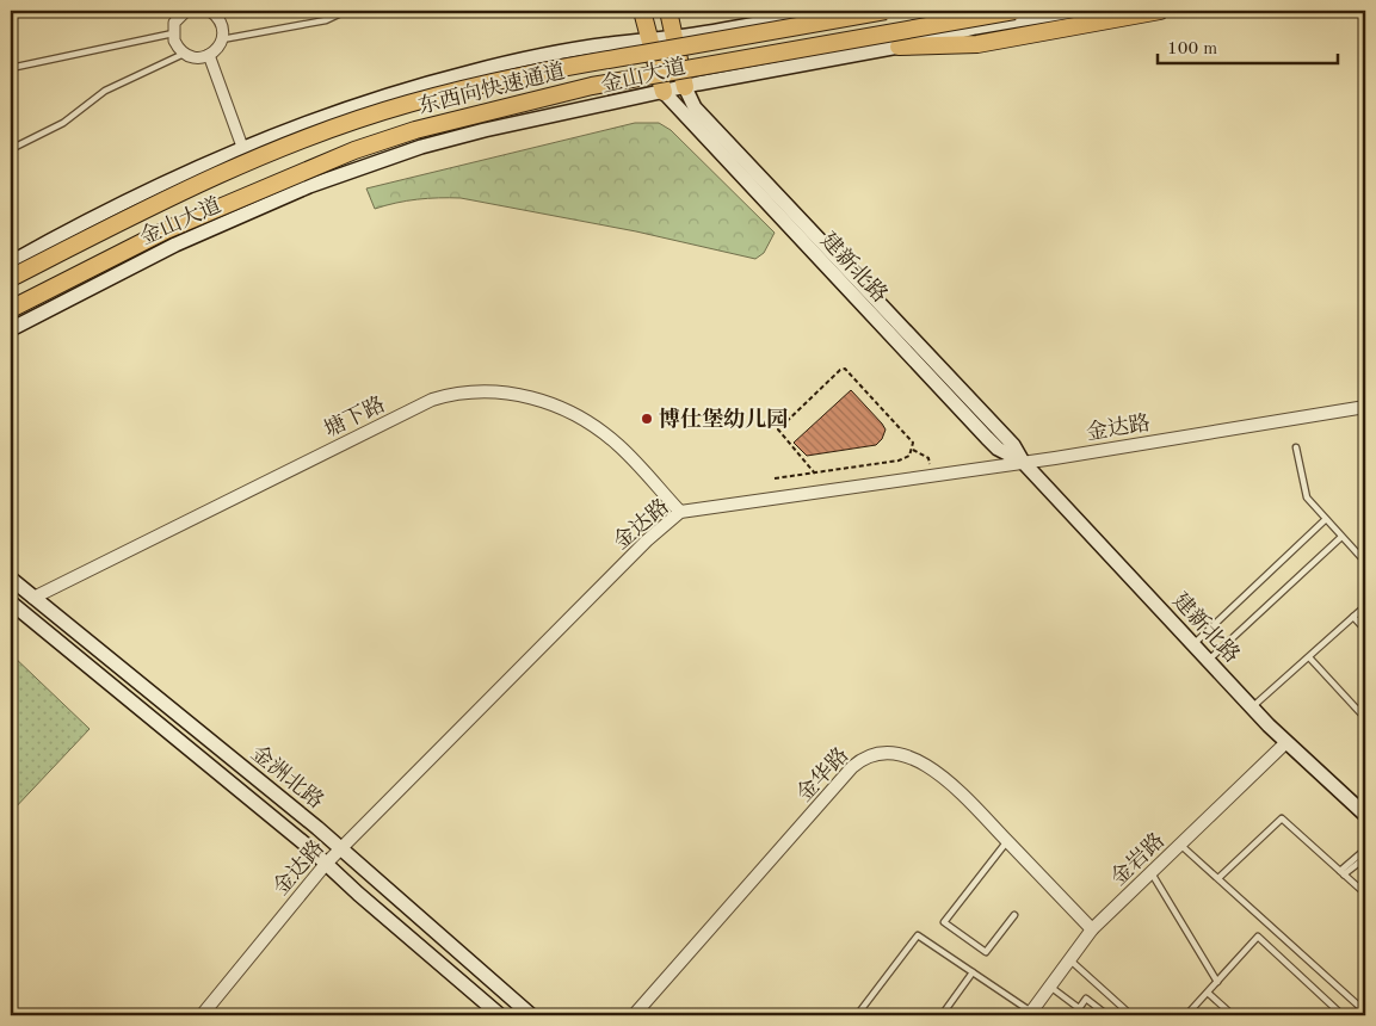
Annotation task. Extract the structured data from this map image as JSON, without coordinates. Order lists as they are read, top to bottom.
{
  "streets": {
    "main road": [
      "金山大道",
      "东西向快速通道",
      "建新北路",
      "金洲北路"
    ],
    "street": [
      "塘下路",
      "金达路",
      "金华路",
      "金岩路"
    ]
  },
  "crossings": [
    ["金山大道", "建新北路"],
    ["建新北路", "金达路"],
    ["建新北路", "金岩路"],
    ["塘下路", "金达路"],
    ["塘下路", "金洲北路"],
    ["金达路", "金洲北路"],
    ["金华路", "金岩路"]
  ],
  "places": ["博仕堡幼儿园"],
  "scale_bar": "100 m"
}
